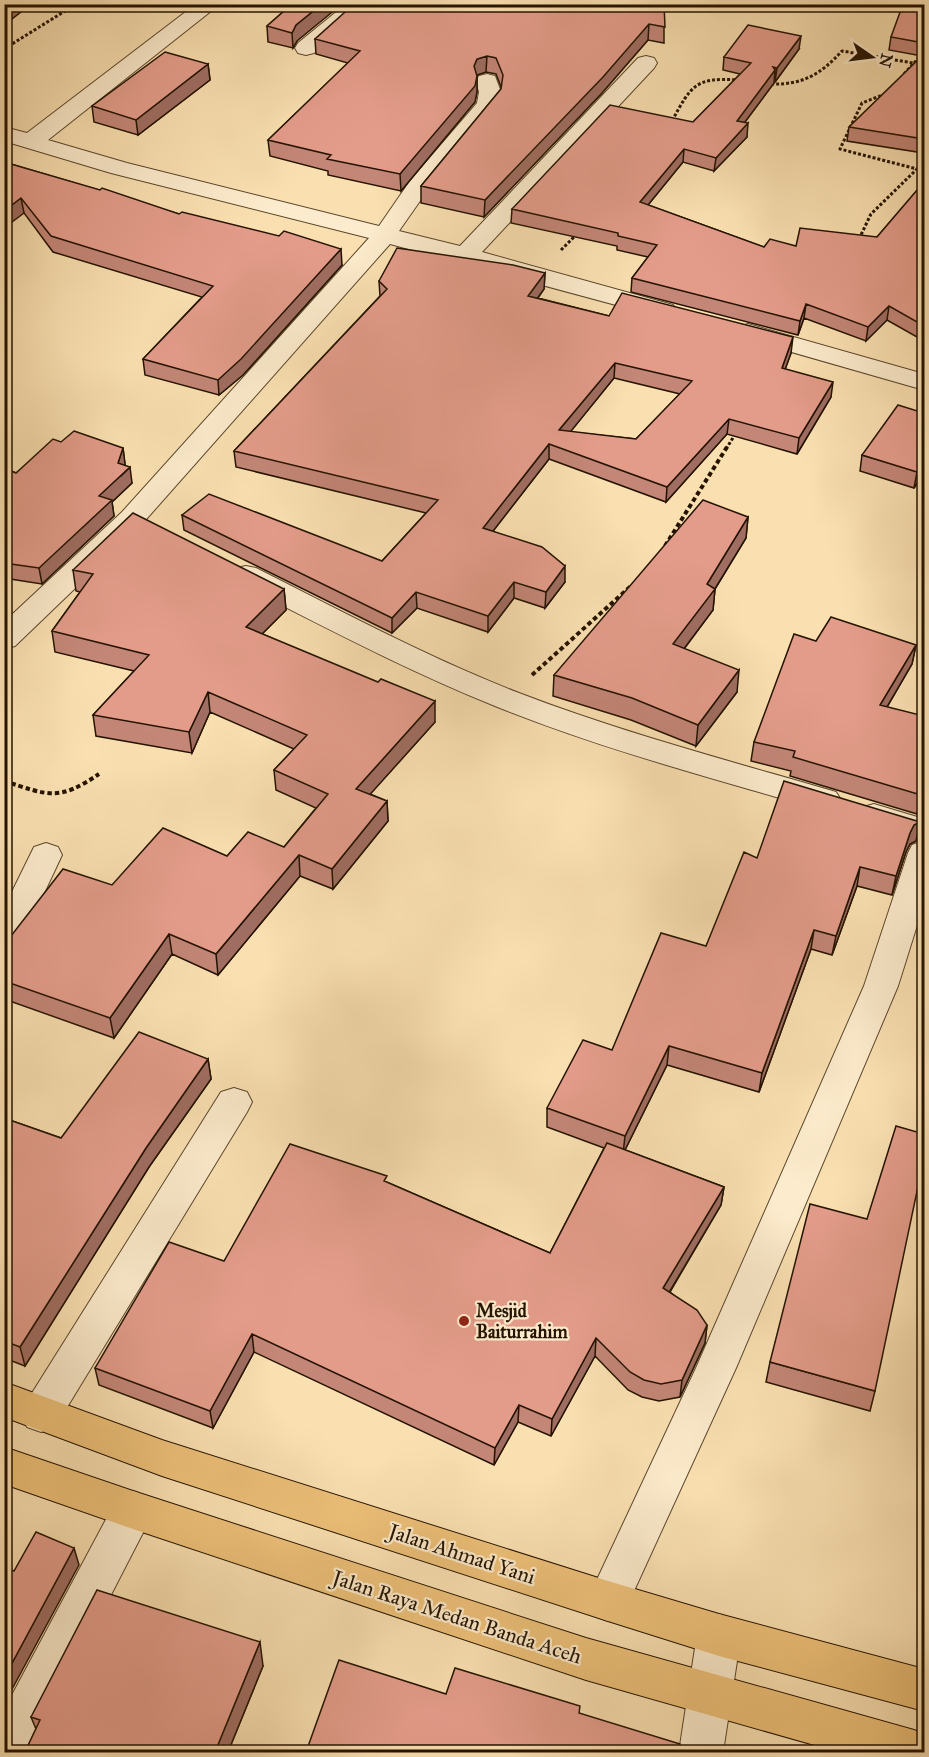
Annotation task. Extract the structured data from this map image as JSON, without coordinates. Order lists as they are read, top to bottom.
{
  "streets": {
    "main road": ["Jalan Ahmad Yani", "Jalan Raya Medan Banda Aceh"]
  },
  "places": ["Mesjid Baiturrahim"],
  "north": "right"
}
